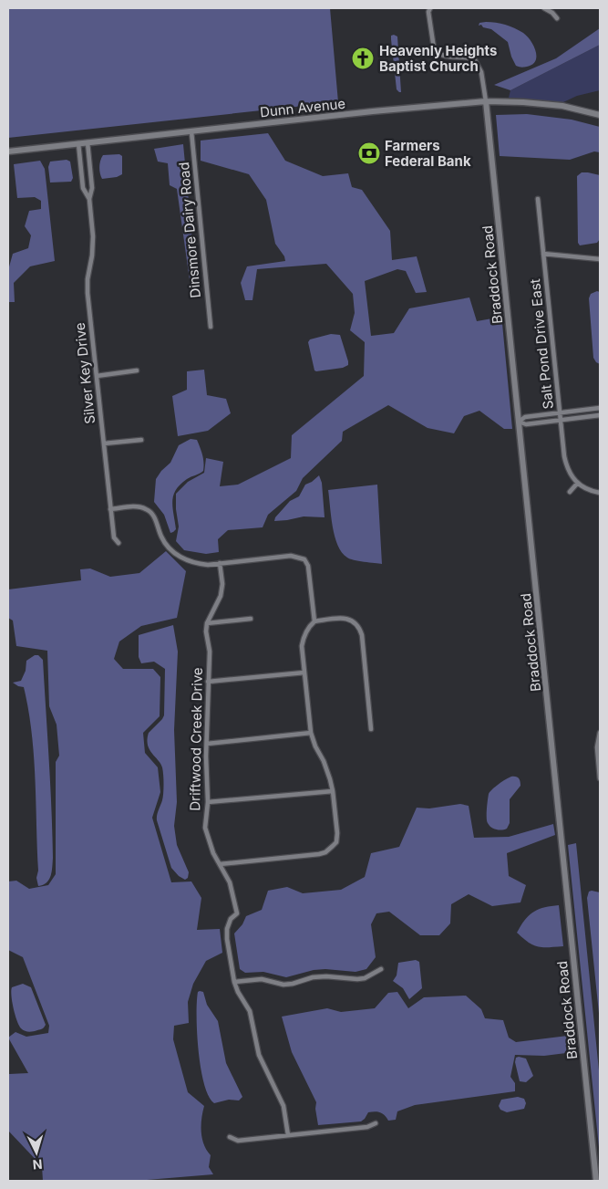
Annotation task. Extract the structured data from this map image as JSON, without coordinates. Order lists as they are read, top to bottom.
{
  "streets": {
    "street": [
      "Dunn Avenue",
      "Dinsmore Dairy Road",
      "Braddock Road",
      "Salt Pond Drive East",
      "Silver Key Drive",
      "Driftwood Creek Drive"
    ]
  },
  "crossings": [
    ["Dunn Avenue", "Dinsmore Dairy Road"],
    ["Dunn Avenue", "Braddock Road"],
    ["Dunn Avenue", "Silver Key Drive"]
  ],
  "places": {
    "church": ["Heavenly Heights Baptist Church"],
    "bank": ["Farmers Federal Bank"]
  },
  "north": "bottom"
}
